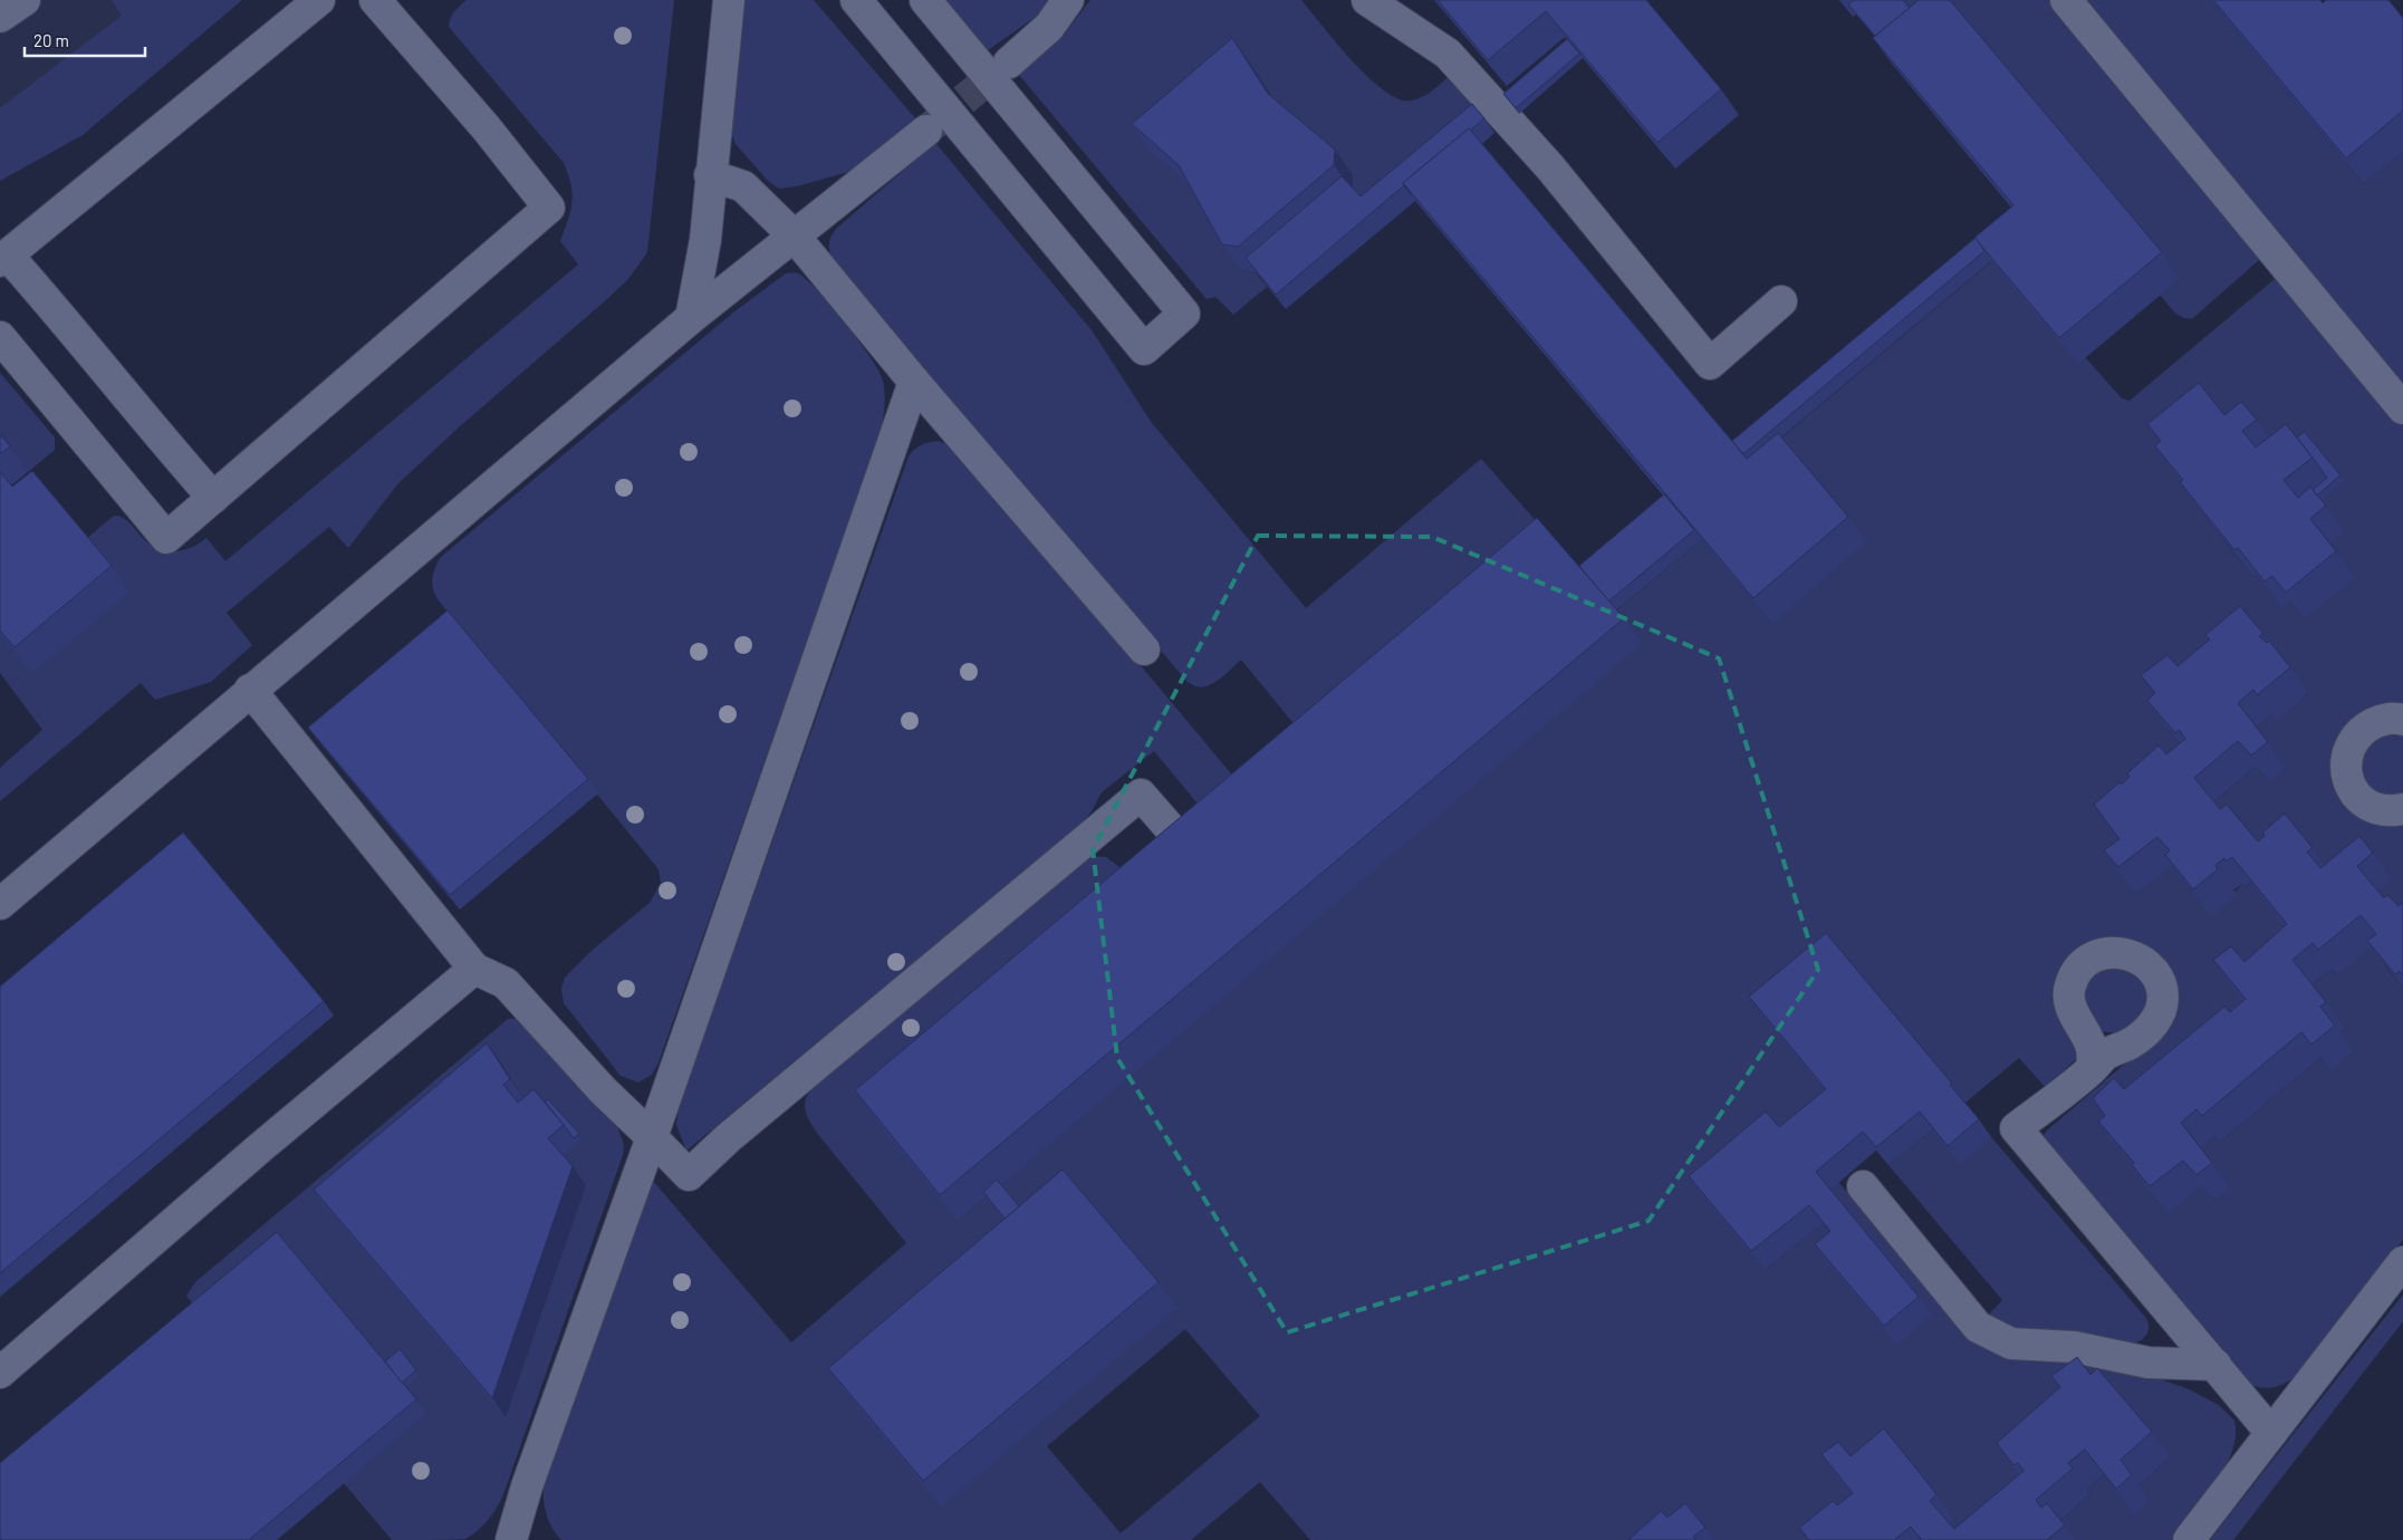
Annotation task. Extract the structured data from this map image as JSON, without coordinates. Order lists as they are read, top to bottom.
{
  "scale_bar": "20 m"
}
